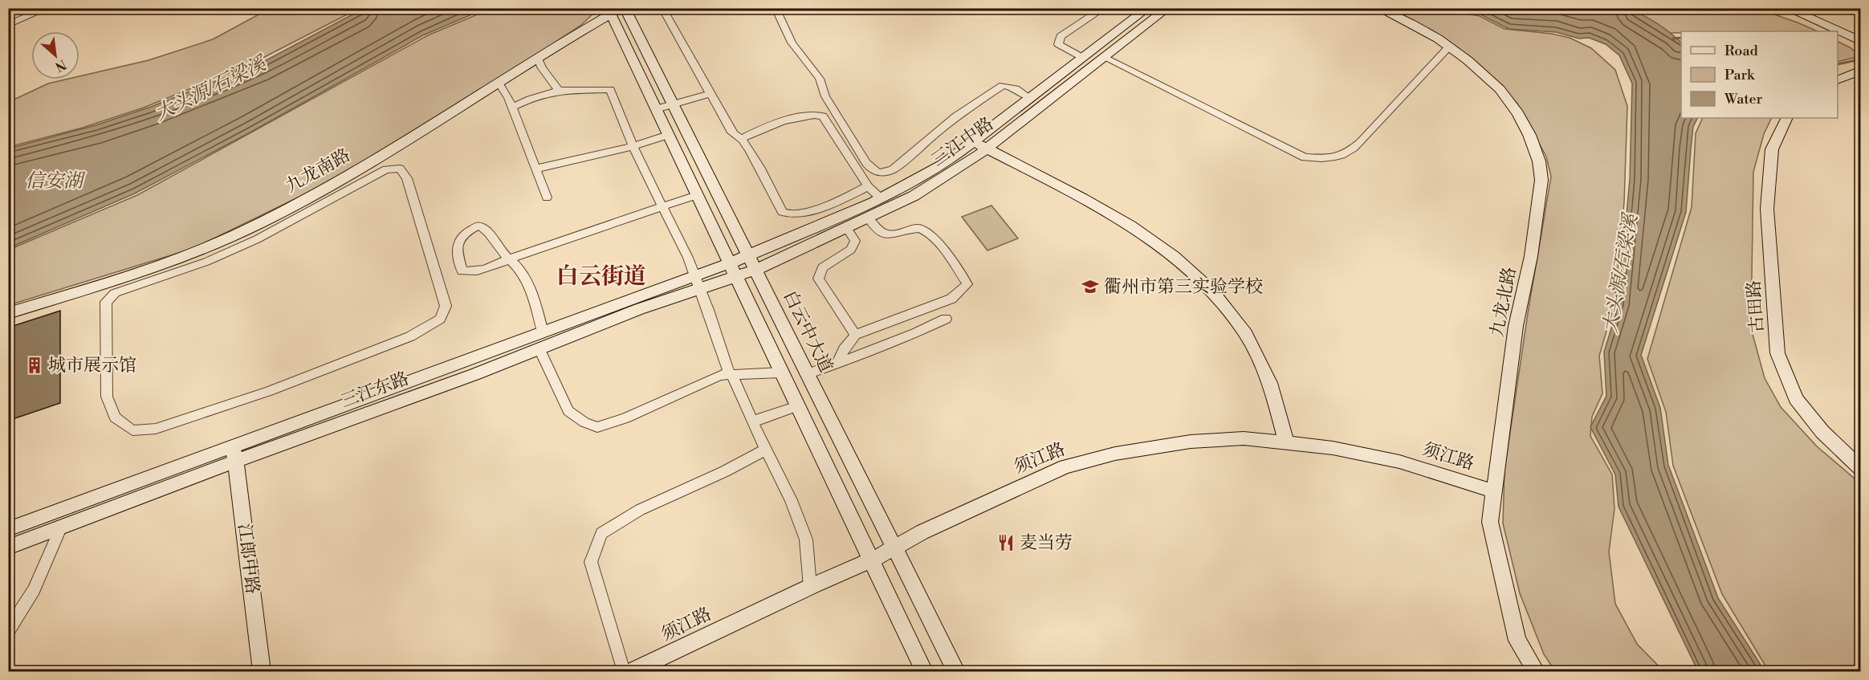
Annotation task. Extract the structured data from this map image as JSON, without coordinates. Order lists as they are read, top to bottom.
{
  "streets": {
    "main road": [
      "三江中路",
      "九龙南路",
      "九龙北路",
      "古田路",
      "白云中大道",
      "三江东路",
      "须江路",
      "江郎中路"
    ]
  },
  "crossings": [
    ["三江中路", "白云中大道"],
    ["三江中路", "三江东路"],
    ["九龙北路", "须江路"],
    ["白云中大道", "三江东路"],
    ["白云中大道", "须江路"],
    ["三江东路", "江郎中路"]
  ],
  "districts": ["白云街道"],
  "water": ["大头源/石梁溪", "信安湖"],
  "places": {
    "school or university": ["衢州市第三实验学校"],
    "building": ["城市展示馆"],
    "restaurant": ["麦当劳"]
  },
  "legend": ["Road", "Park", "Water"],
  "north": "bottom right"
}
